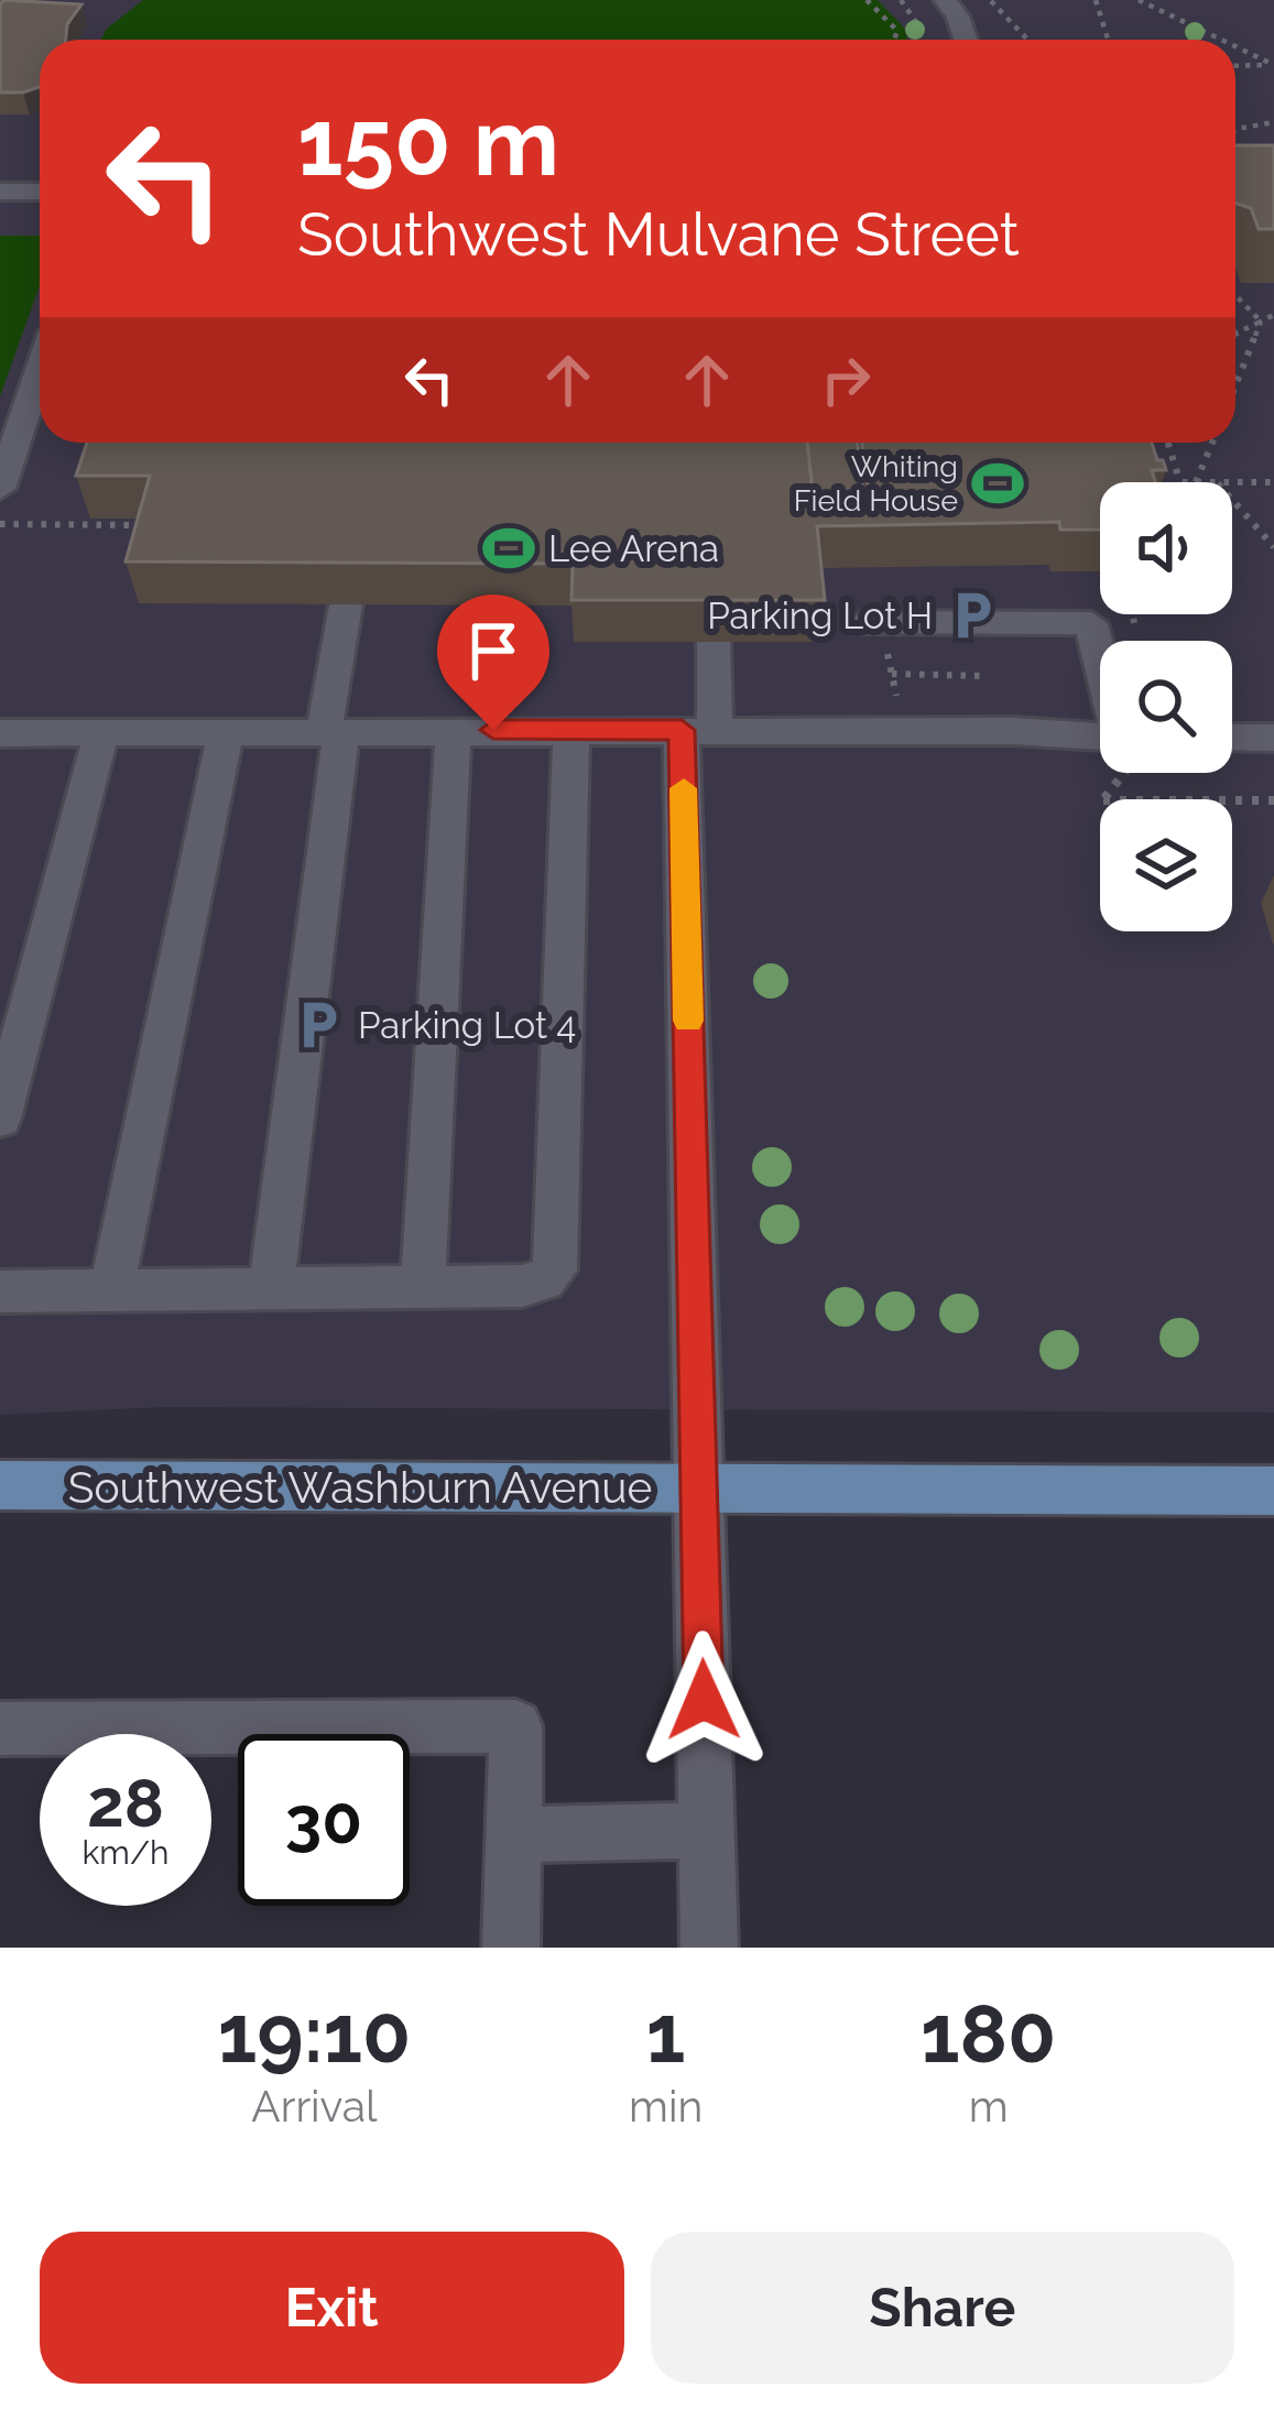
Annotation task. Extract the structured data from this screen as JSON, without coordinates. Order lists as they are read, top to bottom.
{
  "streets": {
    "main road": ["Southwest Washburn Avenue"]
  },
  "places": {
    "sports": ["Whiting Field House", "Lee Arena"],
    "parking": ["Parking Lot H", "Parking Lot 4"]
  },
  "page": {
    "turn": ["150 m", "Southwest Mulvane Street"],
    "speed": "28 km/h",
    "limit": "30",
    "eta": [
      "19:10",
      "Arrival",
      "1",
      "min",
      "180",
      "m"
    ],
    "buttons": ["Exit", "Share"]
  }
}
